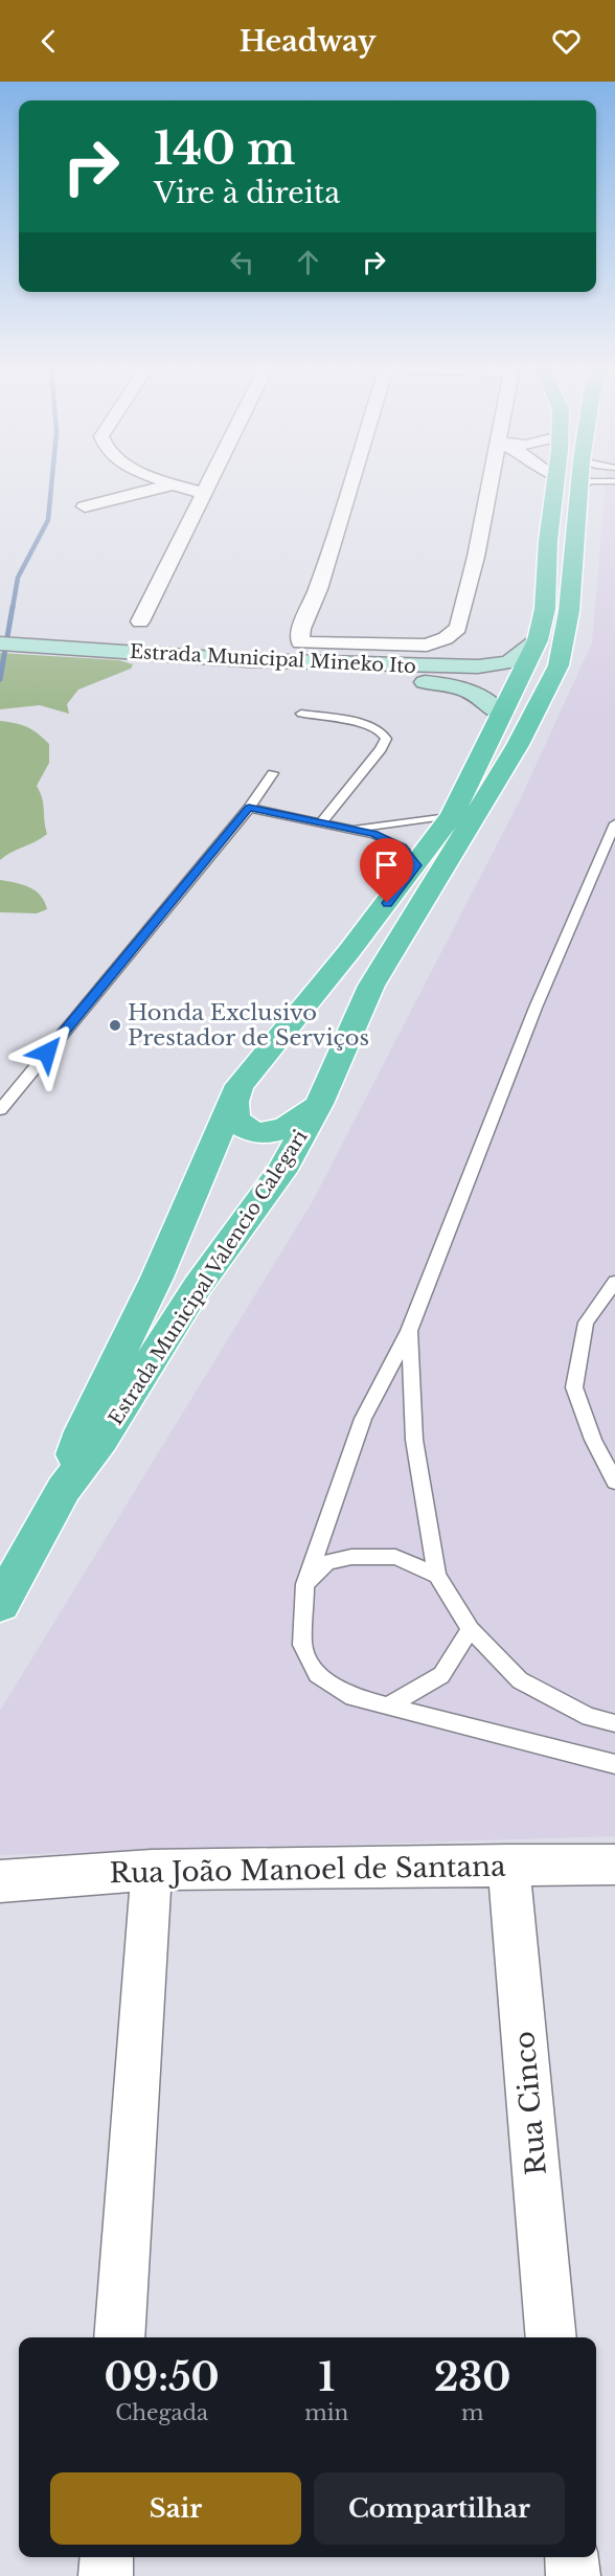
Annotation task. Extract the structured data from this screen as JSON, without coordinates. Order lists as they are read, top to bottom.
{
  "streets": {
    "main road": ["Estrada Municipal Valencio Calegari"],
    "street": ["Estrada Municipal Mineko Ito", "Rua João Manoel de Santana", "Rua Cinco"]
  },
  "crossings": [
    ["Estrada Municipal Mineko Ito", "Estrada Municipal Valencio Calegari"],
    ["Rua João Manoel de Santana", "Rua Cinco"]
  ],
  "places": ["Honda Exclusivo Prestador de Serviços"],
  "page": {
    "header": "Headway",
    "turn": ["140 m", "Vire à direita"],
    "eta": [
      "09:50",
      "Chegada",
      "1",
      "min",
      "230",
      "m"
    ],
    "buttons": ["Sair", "Compartilhar"]
  }
}
